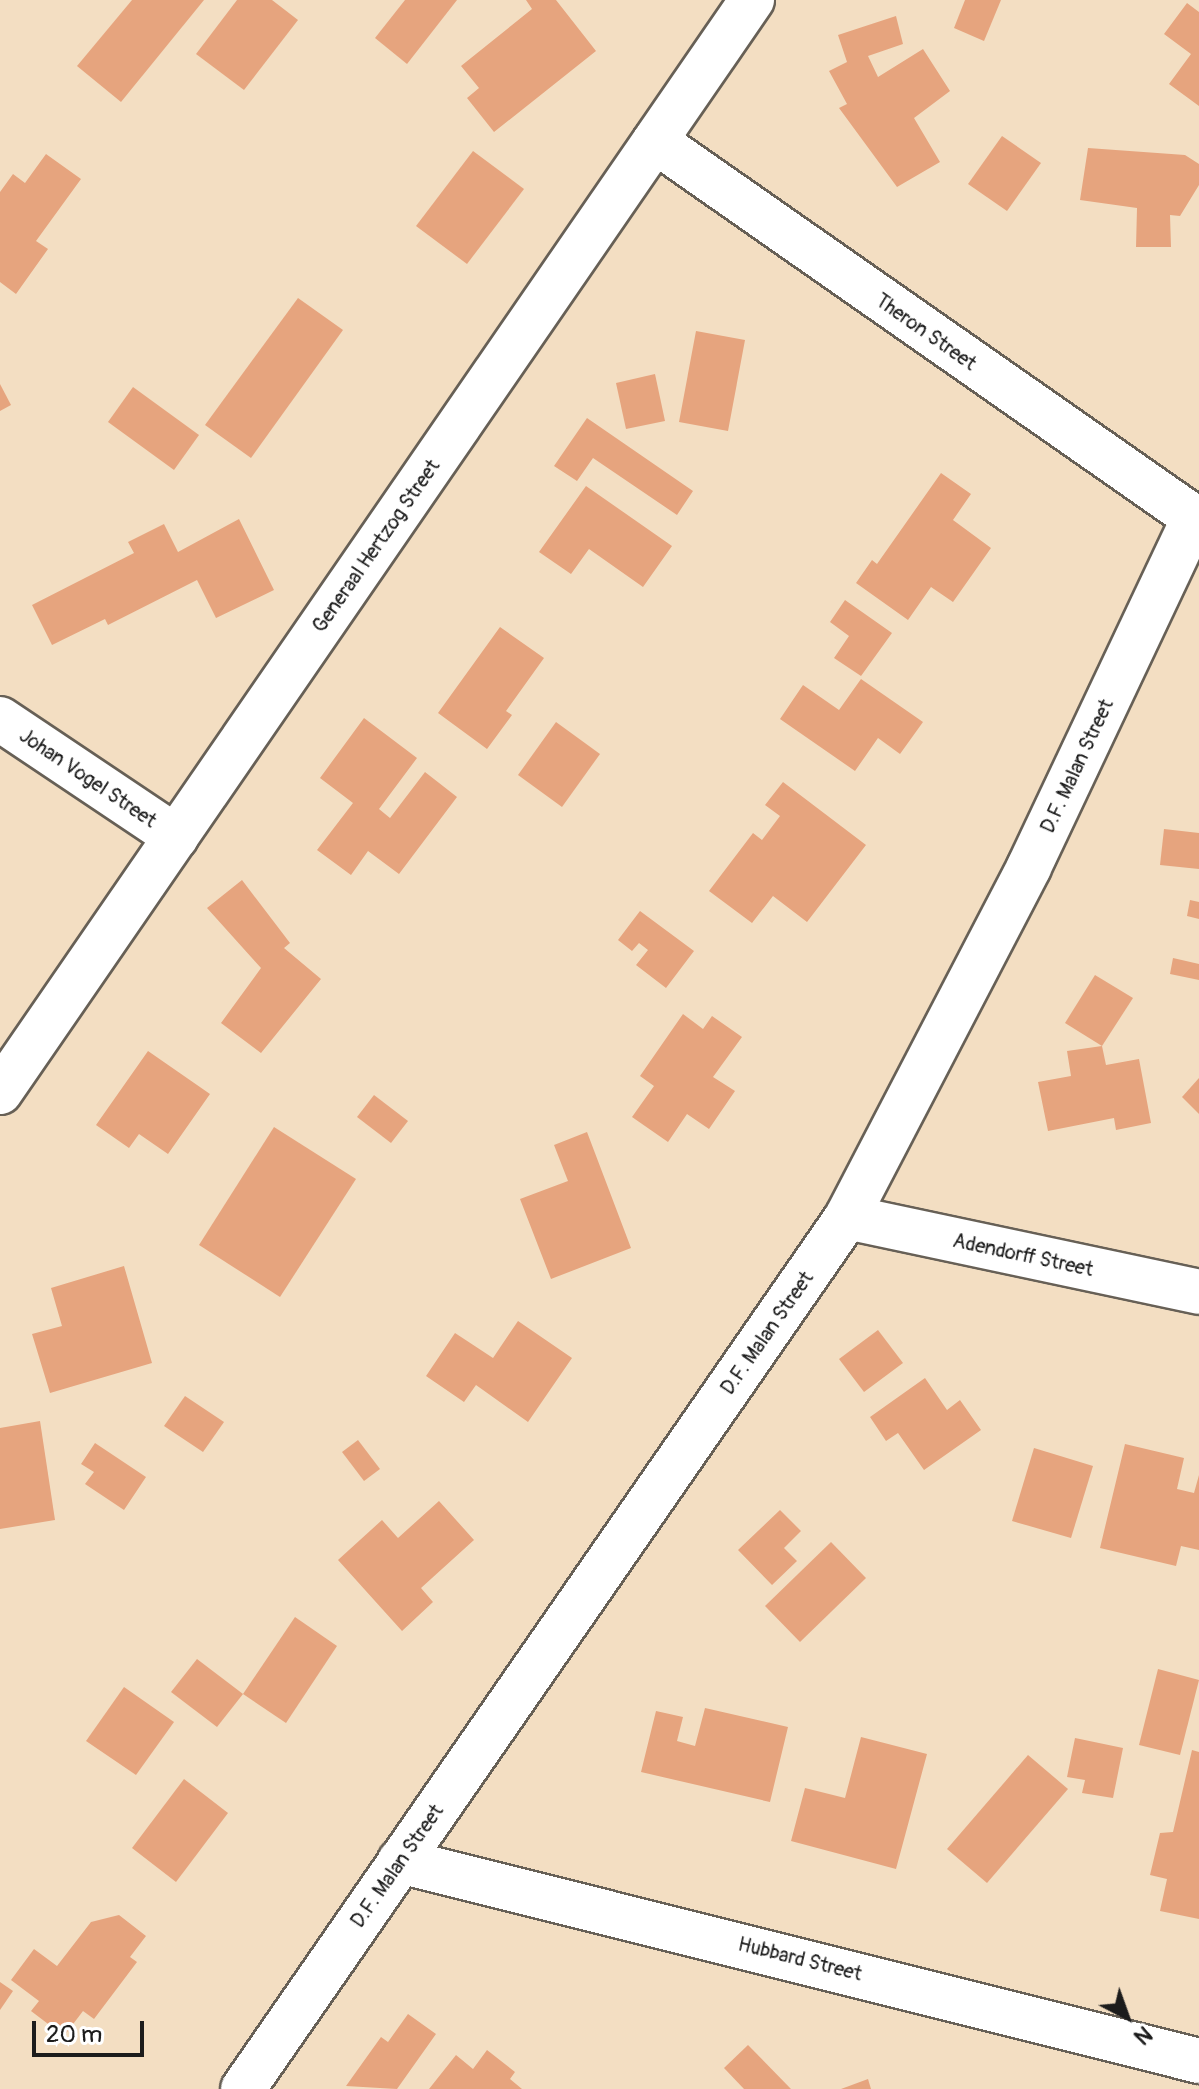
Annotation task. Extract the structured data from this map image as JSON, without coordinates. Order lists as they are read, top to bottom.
{
  "streets": {
    "street": [
      "Theron Street",
      "Generaal Hertzog Street",
      "D.F. Malan Street",
      "Johan Vogel Street",
      "Adendorff Street",
      "Hubbard Street"
    ]
  },
  "crossings": [
    ["Theron Street", "Generaal Hertzog Street"],
    ["Theron Street", "D.F. Malan Street"],
    ["Generaal Hertzog Street", "Johan Vogel Street"],
    ["D.F. Malan Street", "Adendorff Street"],
    ["D.F. Malan Street", "Hubbard Street"]
  ],
  "scale_bar": "20 m",
  "north": "bottom right"
}
